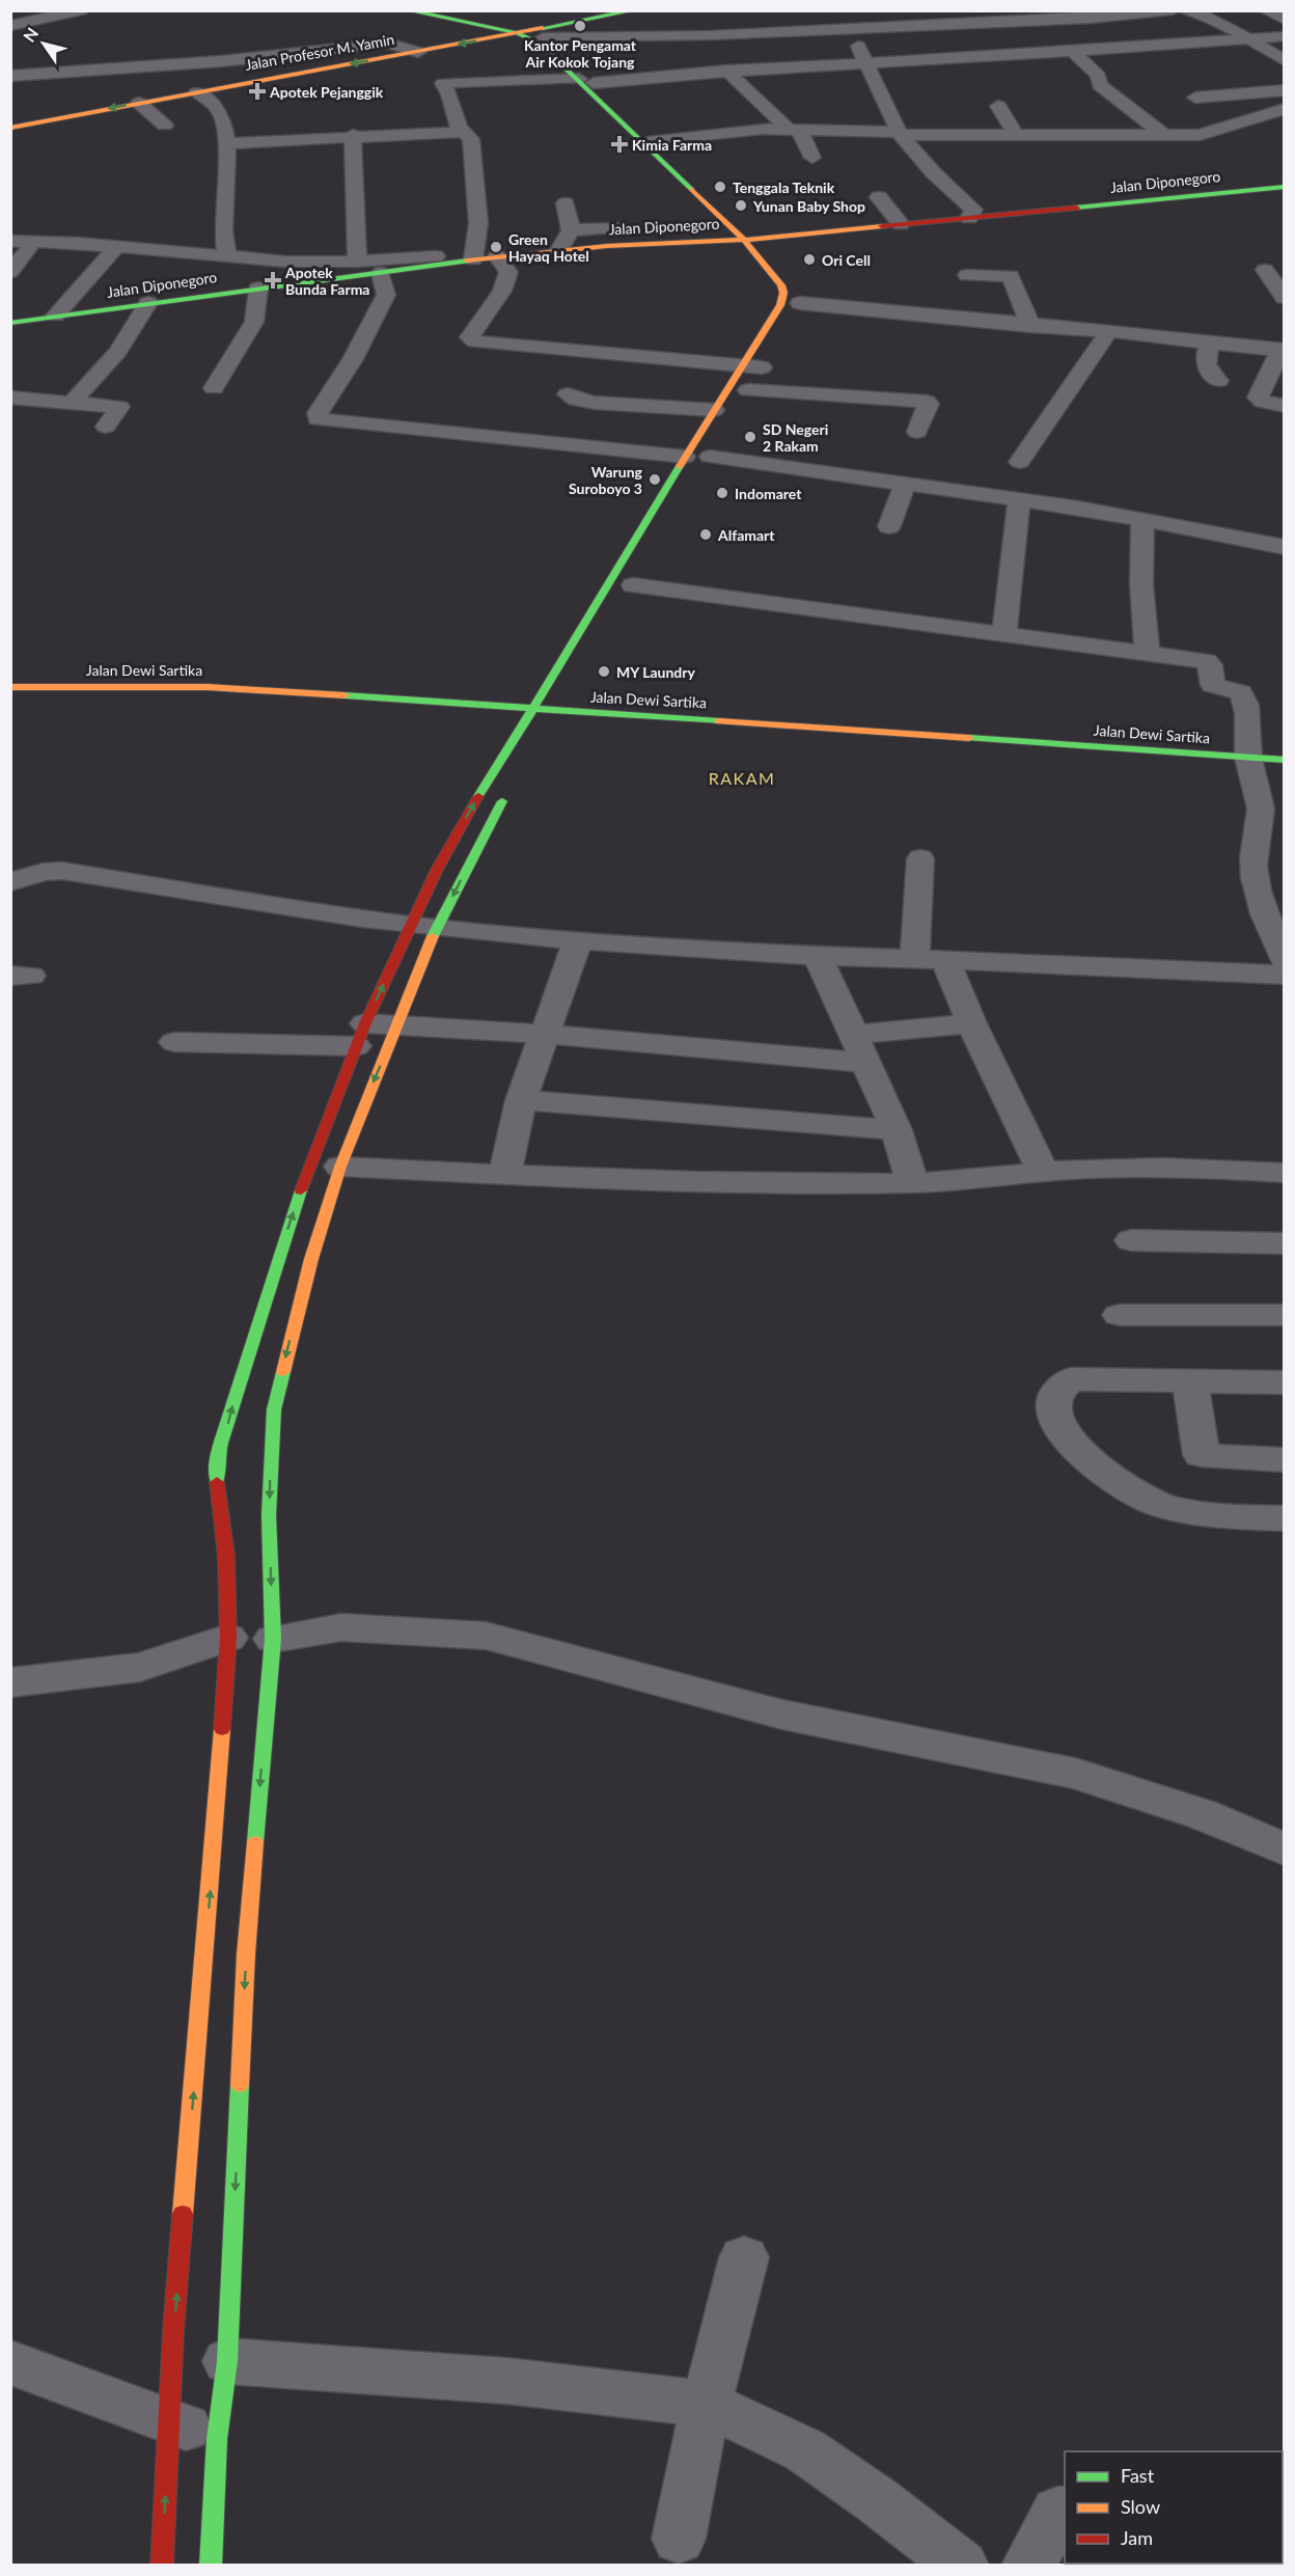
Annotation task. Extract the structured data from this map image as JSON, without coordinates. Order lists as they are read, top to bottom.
{
  "streets": {
    "main road": ["Jalan Profesor M. Yamin", "Jalan Diponegoro", "Jalan Dewi Sartika"]
  },
  "districts": ["RAKAM"],
  "places": {
    "other": [
      "Kantor Pengamat Air Kokok Tojang",
      "Tenggala Teknik",
      "Yunan Baby Shop",
      "Green Hayaq Hotel",
      "Ori Cell",
      "SD Negeri 2 Rakam",
      "Warung Suroboyo 3",
      "Indomaret",
      "Alfamart",
      "MY Laundry"
    ],
    "health": ["Apotek Pejanggik", "Kimia Farma", "Apotek Bunda Farma"]
  },
  "legend": ["Fast", "Slow", "Jam"],
  "north": "top left"
}
